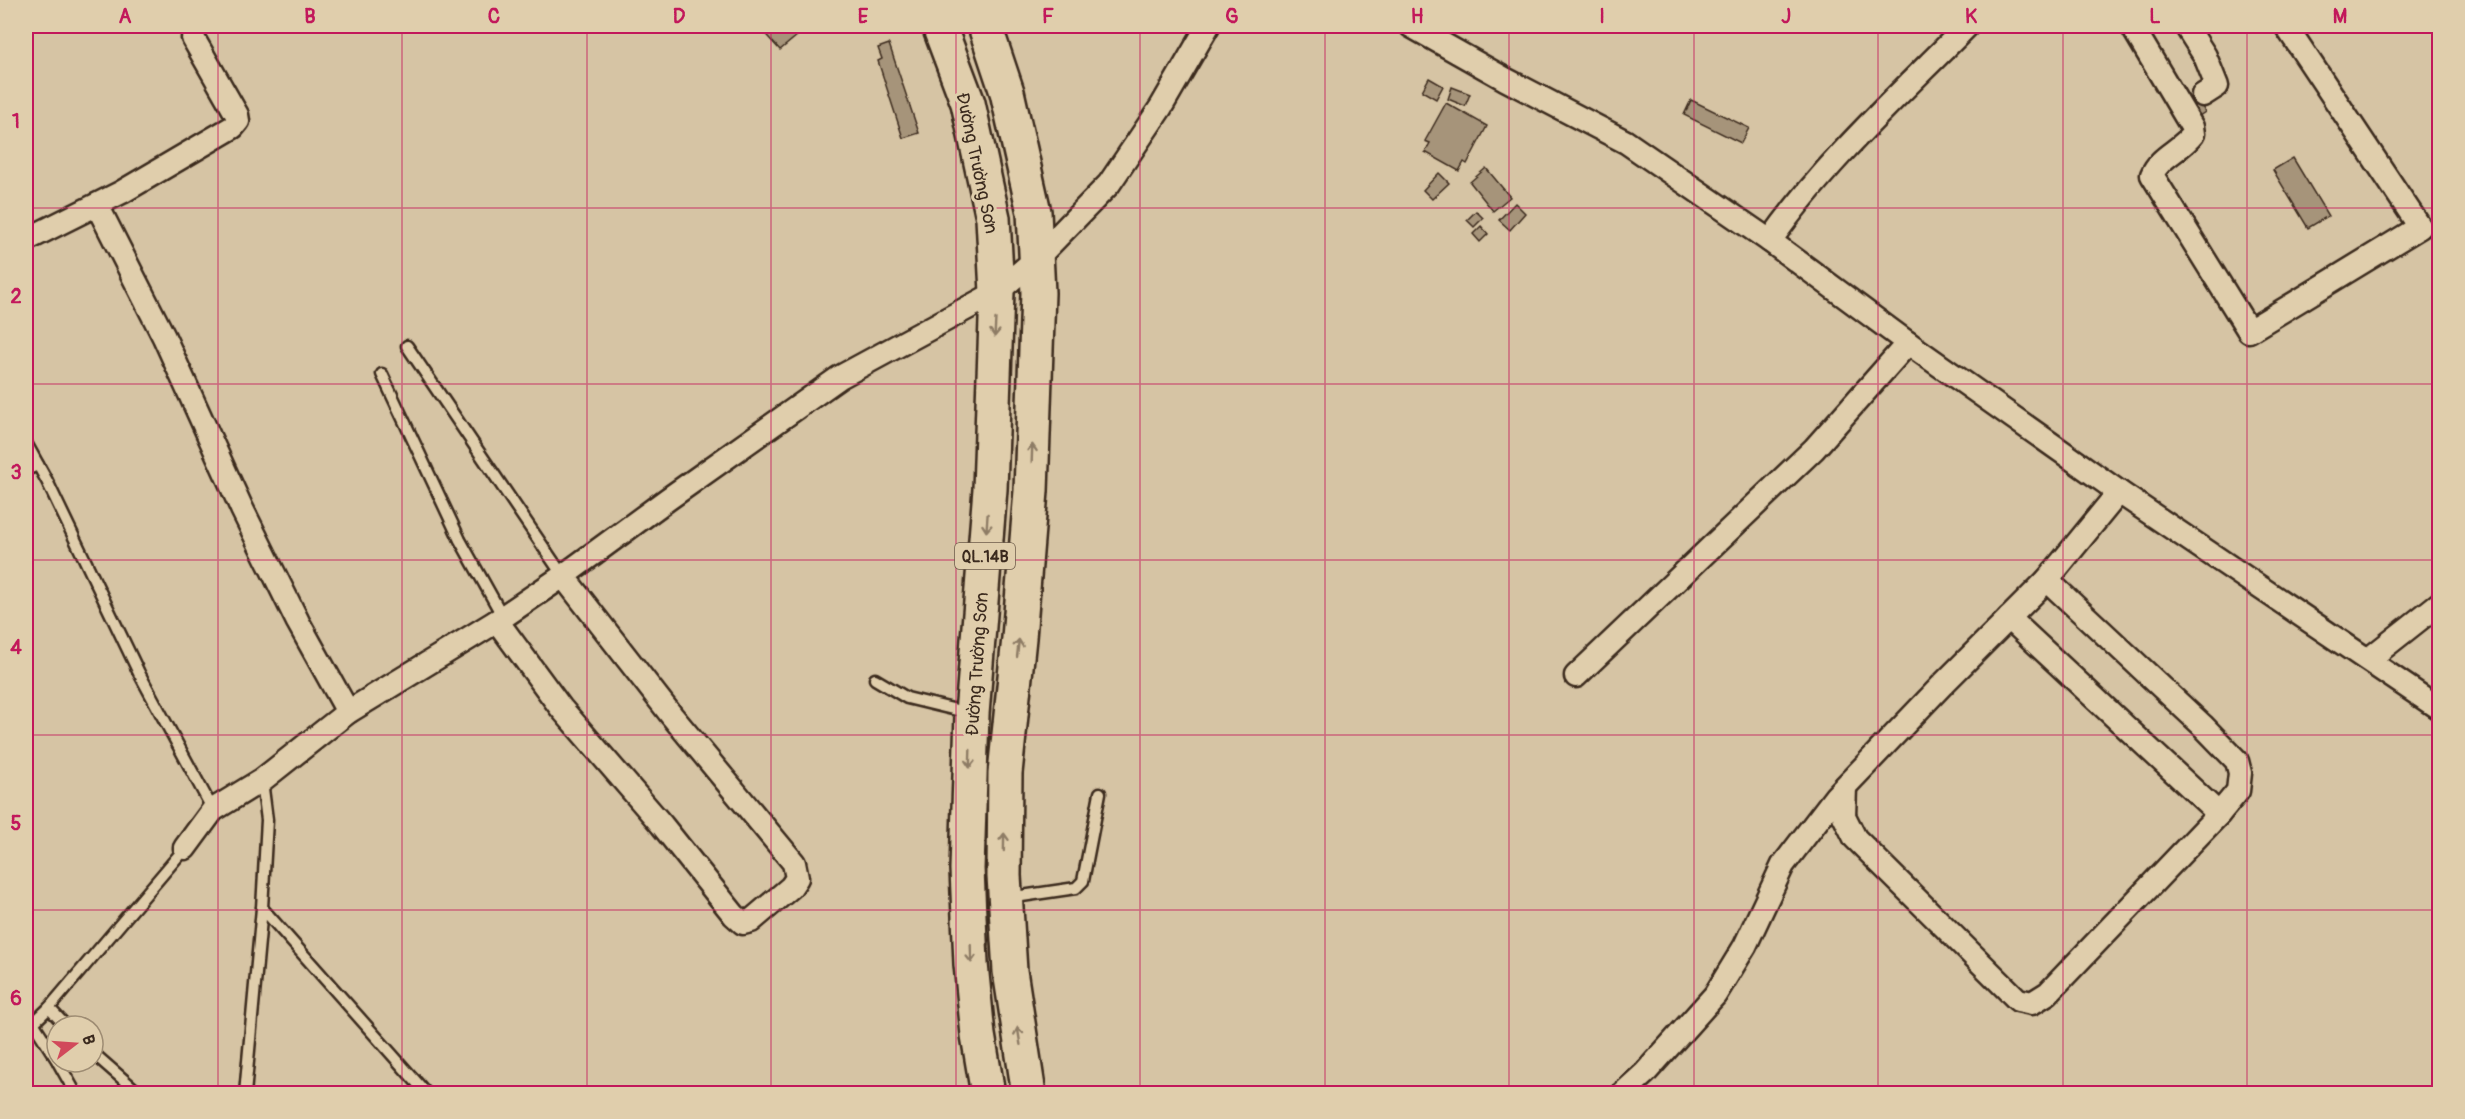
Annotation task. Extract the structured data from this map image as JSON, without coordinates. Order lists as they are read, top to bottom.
{
  "streets": {
    "highway": ["Đường Trường Sơn", "QL.14B"]
  },
  "north": "right",
  "grid": {
    "columns": [
      "A",
      "B",
      "C",
      "D",
      "E",
      "F",
      "G",
      "H",
      "I",
      "J",
      "K",
      "L",
      "M"
    ],
    "rows": [
      "1",
      "2",
      "3",
      "4",
      "5",
      "6"
    ]
  }
}
